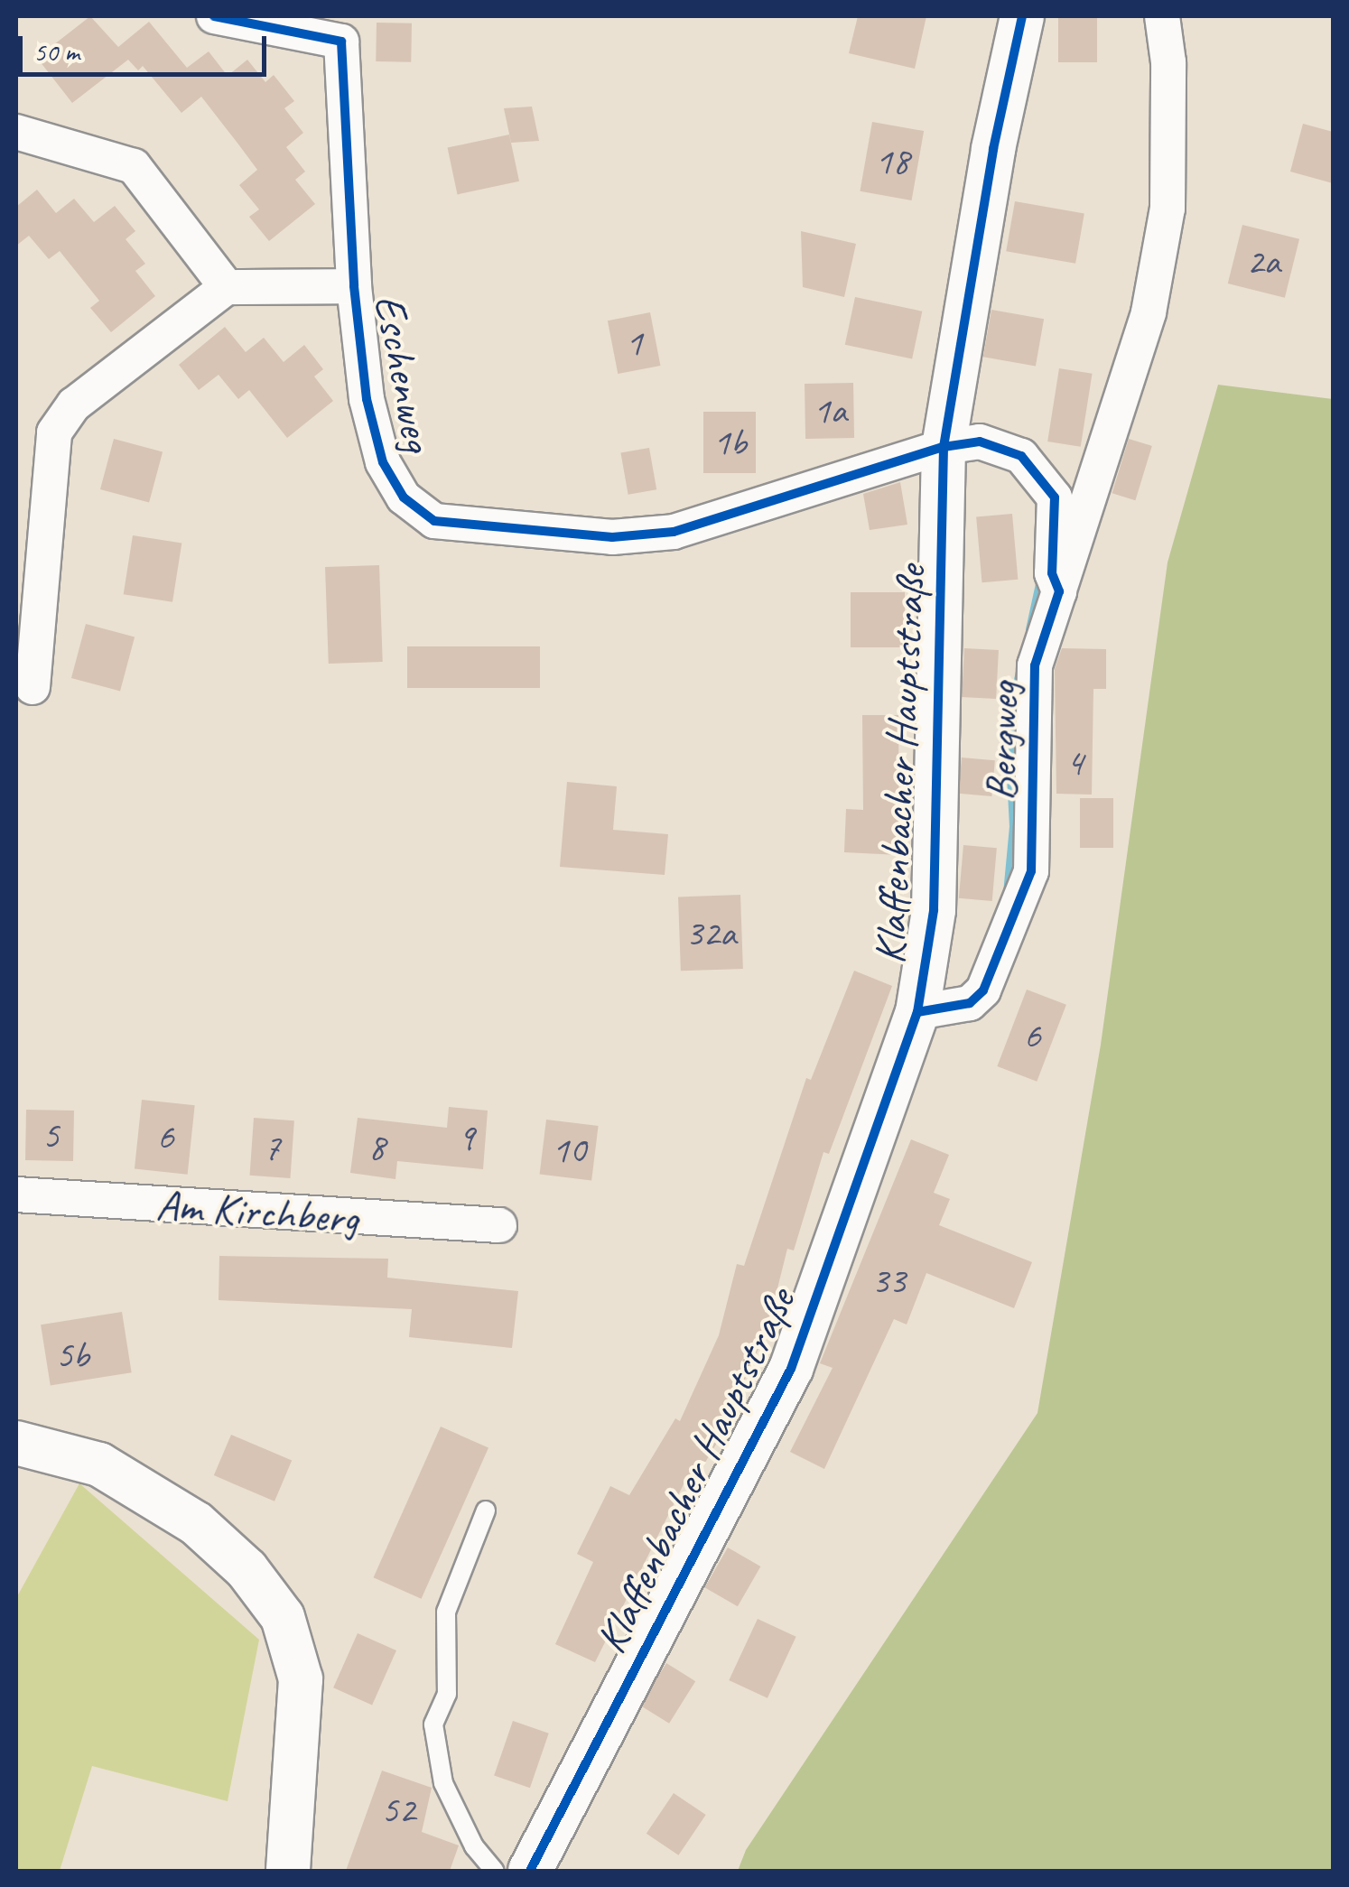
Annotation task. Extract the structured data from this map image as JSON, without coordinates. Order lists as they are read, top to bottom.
{
  "streets": {
    "street": [
      "Eschenweg",
      "Bergweg",
      "Klaffenbacher Hauptstraße",
      "Am Kirchberg"
    ]
  },
  "crossings": [
    ["Eschenweg", "Bergweg"],
    ["Eschenweg", "Klaffenbacher Hauptstraße"],
    ["Bergweg", "Klaffenbacher Hauptstraße"]
  ],
  "house_numbers": [
    "18",
    "2a",
    "1",
    "1a",
    "1b",
    "4",
    "32a",
    "6",
    "5",
    "6",
    "9",
    "7",
    "8",
    "10",
    "33",
    "5b",
    "52"
  ],
  "scale_bar": "50 m"
}
